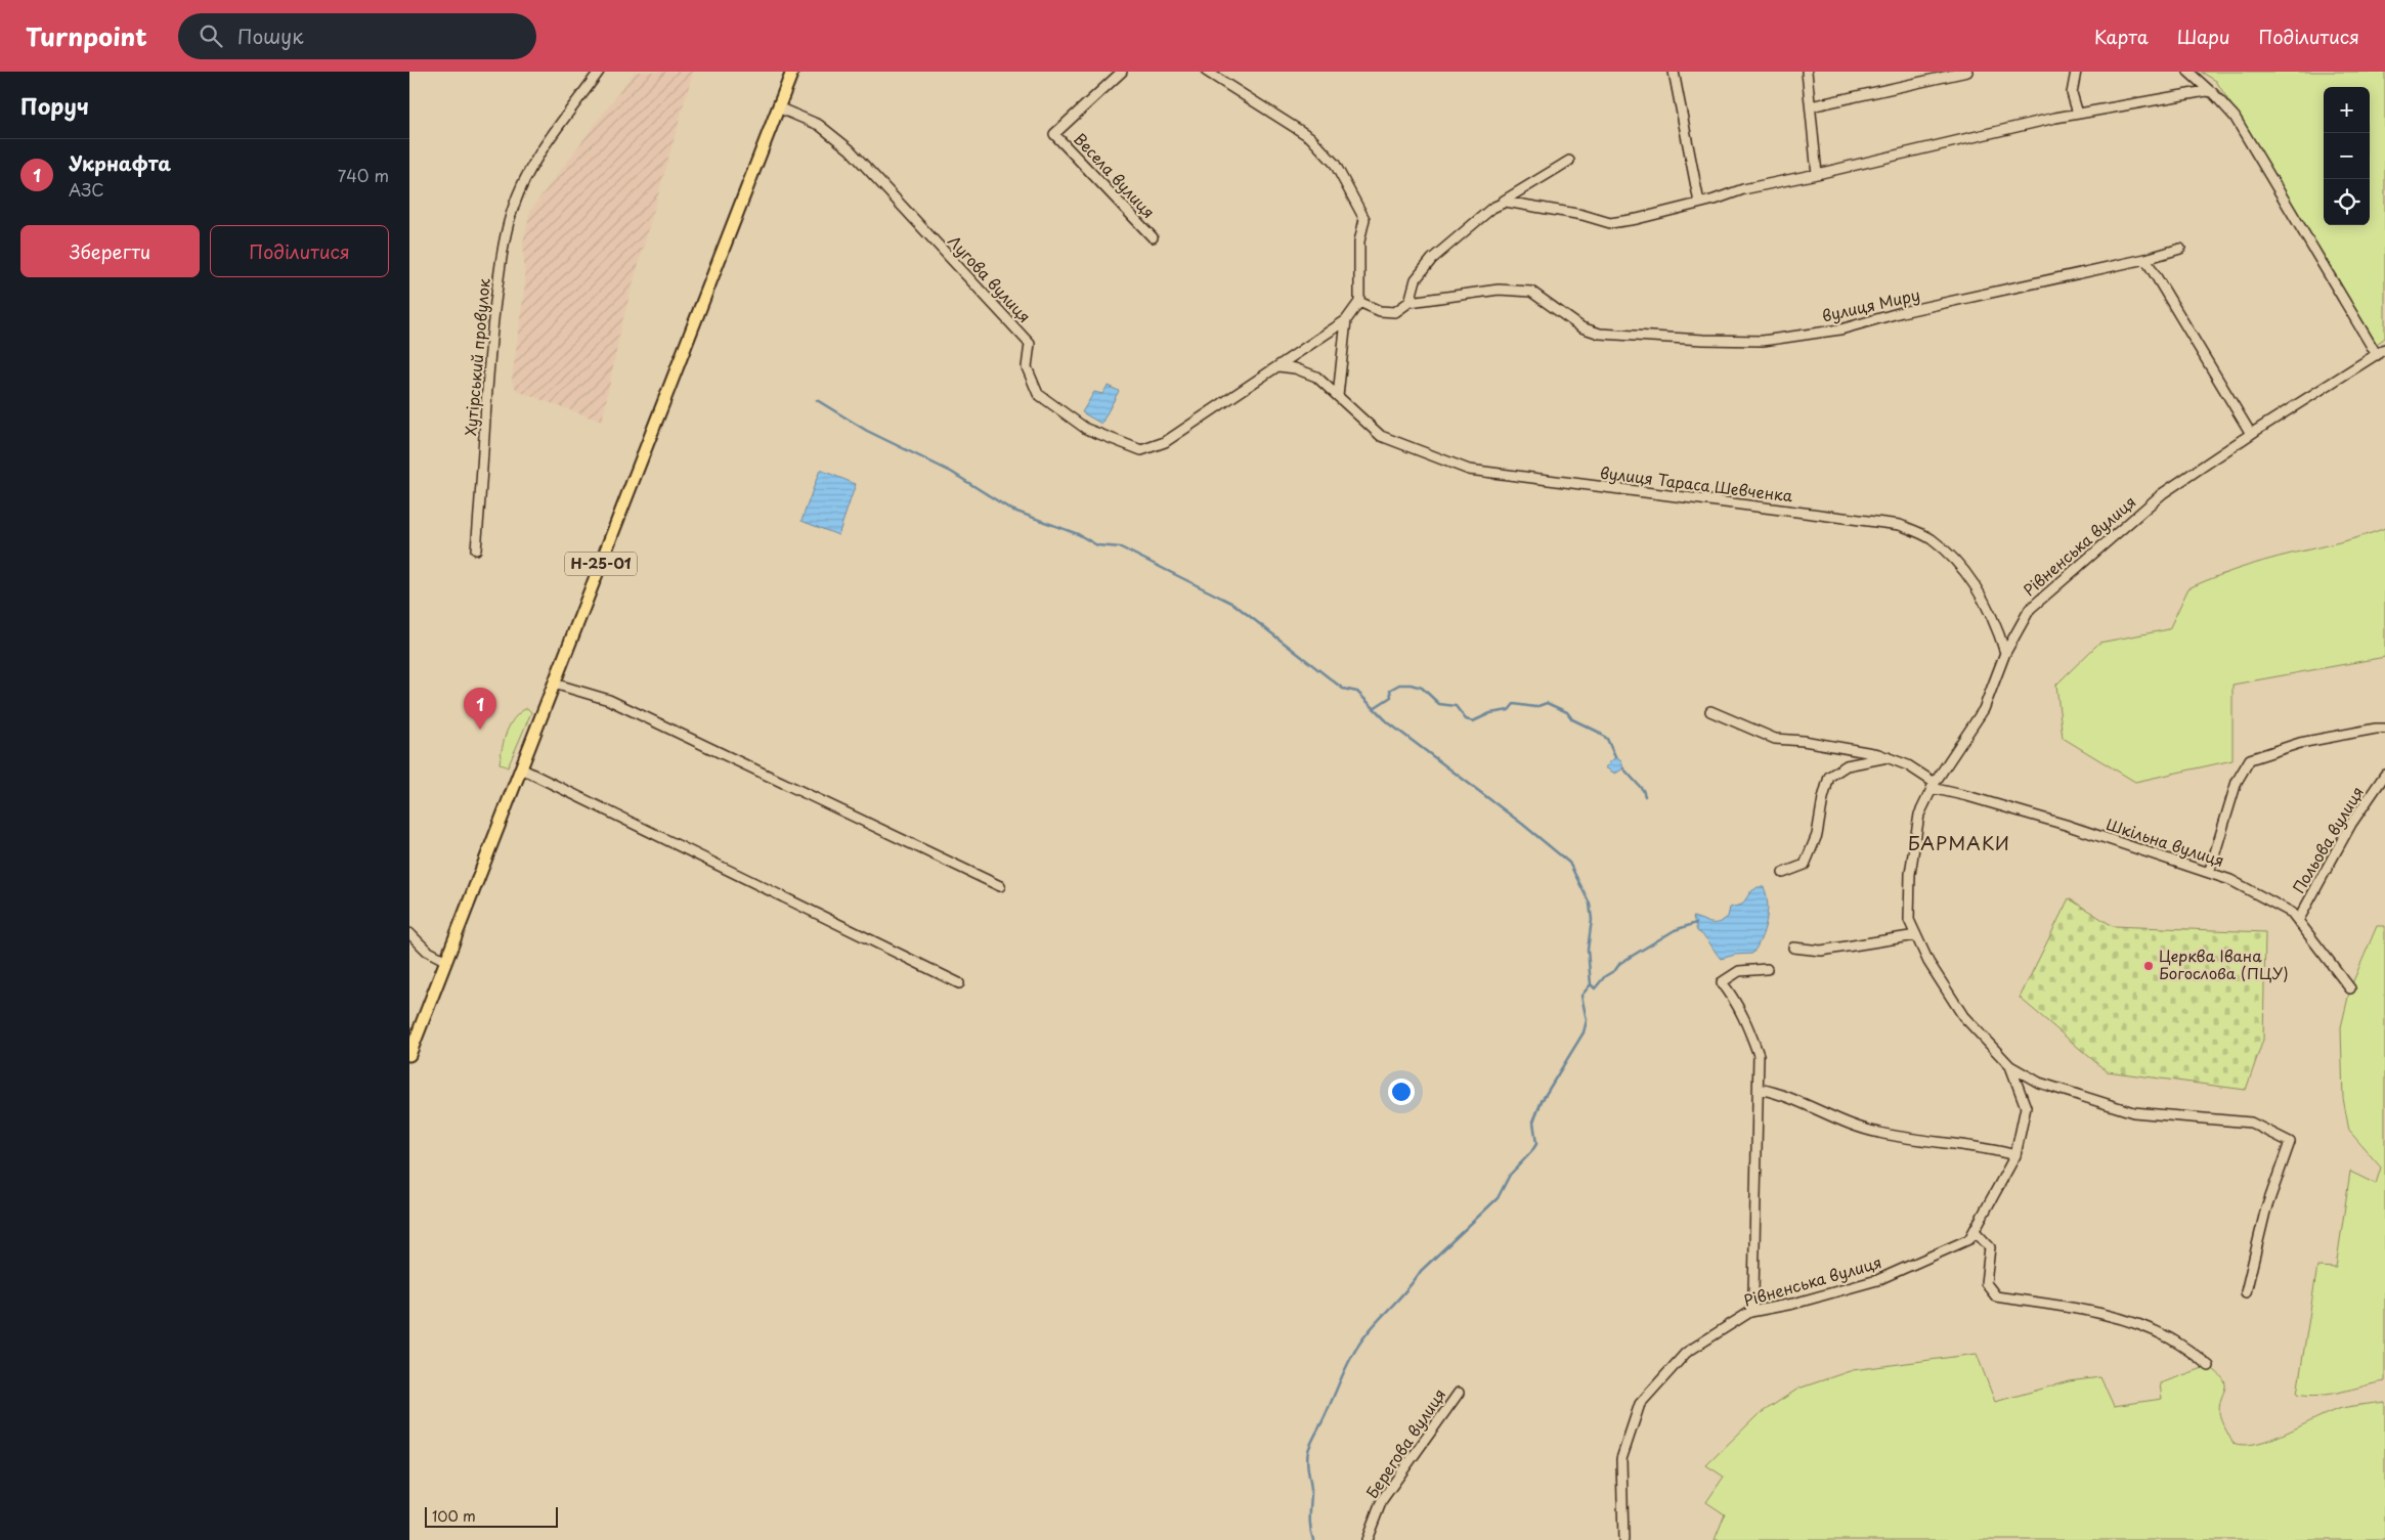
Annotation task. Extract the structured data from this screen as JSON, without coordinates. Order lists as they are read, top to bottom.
{
  "streets": {
    "main road": ["Н-25-01"],
    "street": [
      "Весела вулиця",
      "Лугова вулиця",
      "вулиця Миру",
      "Хутірський провулок",
      "вулиця Тараса Шевченка",
      "Рівненська вулиця",
      "Польова вулиця",
      "Шкільна вулиця",
      "Берегова вулиця"
    ]
  },
  "crossings": [
    ["Лугова вулиця", "вулиця Тараса Шевченка"],
    ["Лугова вулиця", "Н-25-01"],
    ["вулиця Тараса Шевченка", "Рівненська вулиця"],
    ["Рівненська вулиця", "Шкільна вулиця"],
    ["Польова вулиця", "Шкільна вулиця"]
  ],
  "districts": ["БАРМАКИ"],
  "places": ["Церква Івана Богослова (ПЦУ)"],
  "scale_bar": "100 m",
  "page": {
    "header": "Turnpoint",
    "search": "Пошук",
    "nav": ["Карта", "Шари", "Поділитися"],
    "heading": "Поруч",
    "map_buttons": ["+", "−"],
    "list": [
      {
        "mark": "1",
        "name": "Укрнафта",
        "note": "АЗС",
        "value": "740 m"
      }
    ],
    "buttons": ["Зберегти", "Поділитися"],
    "pins": "1",
    "scale": "100 m"
  }
}
